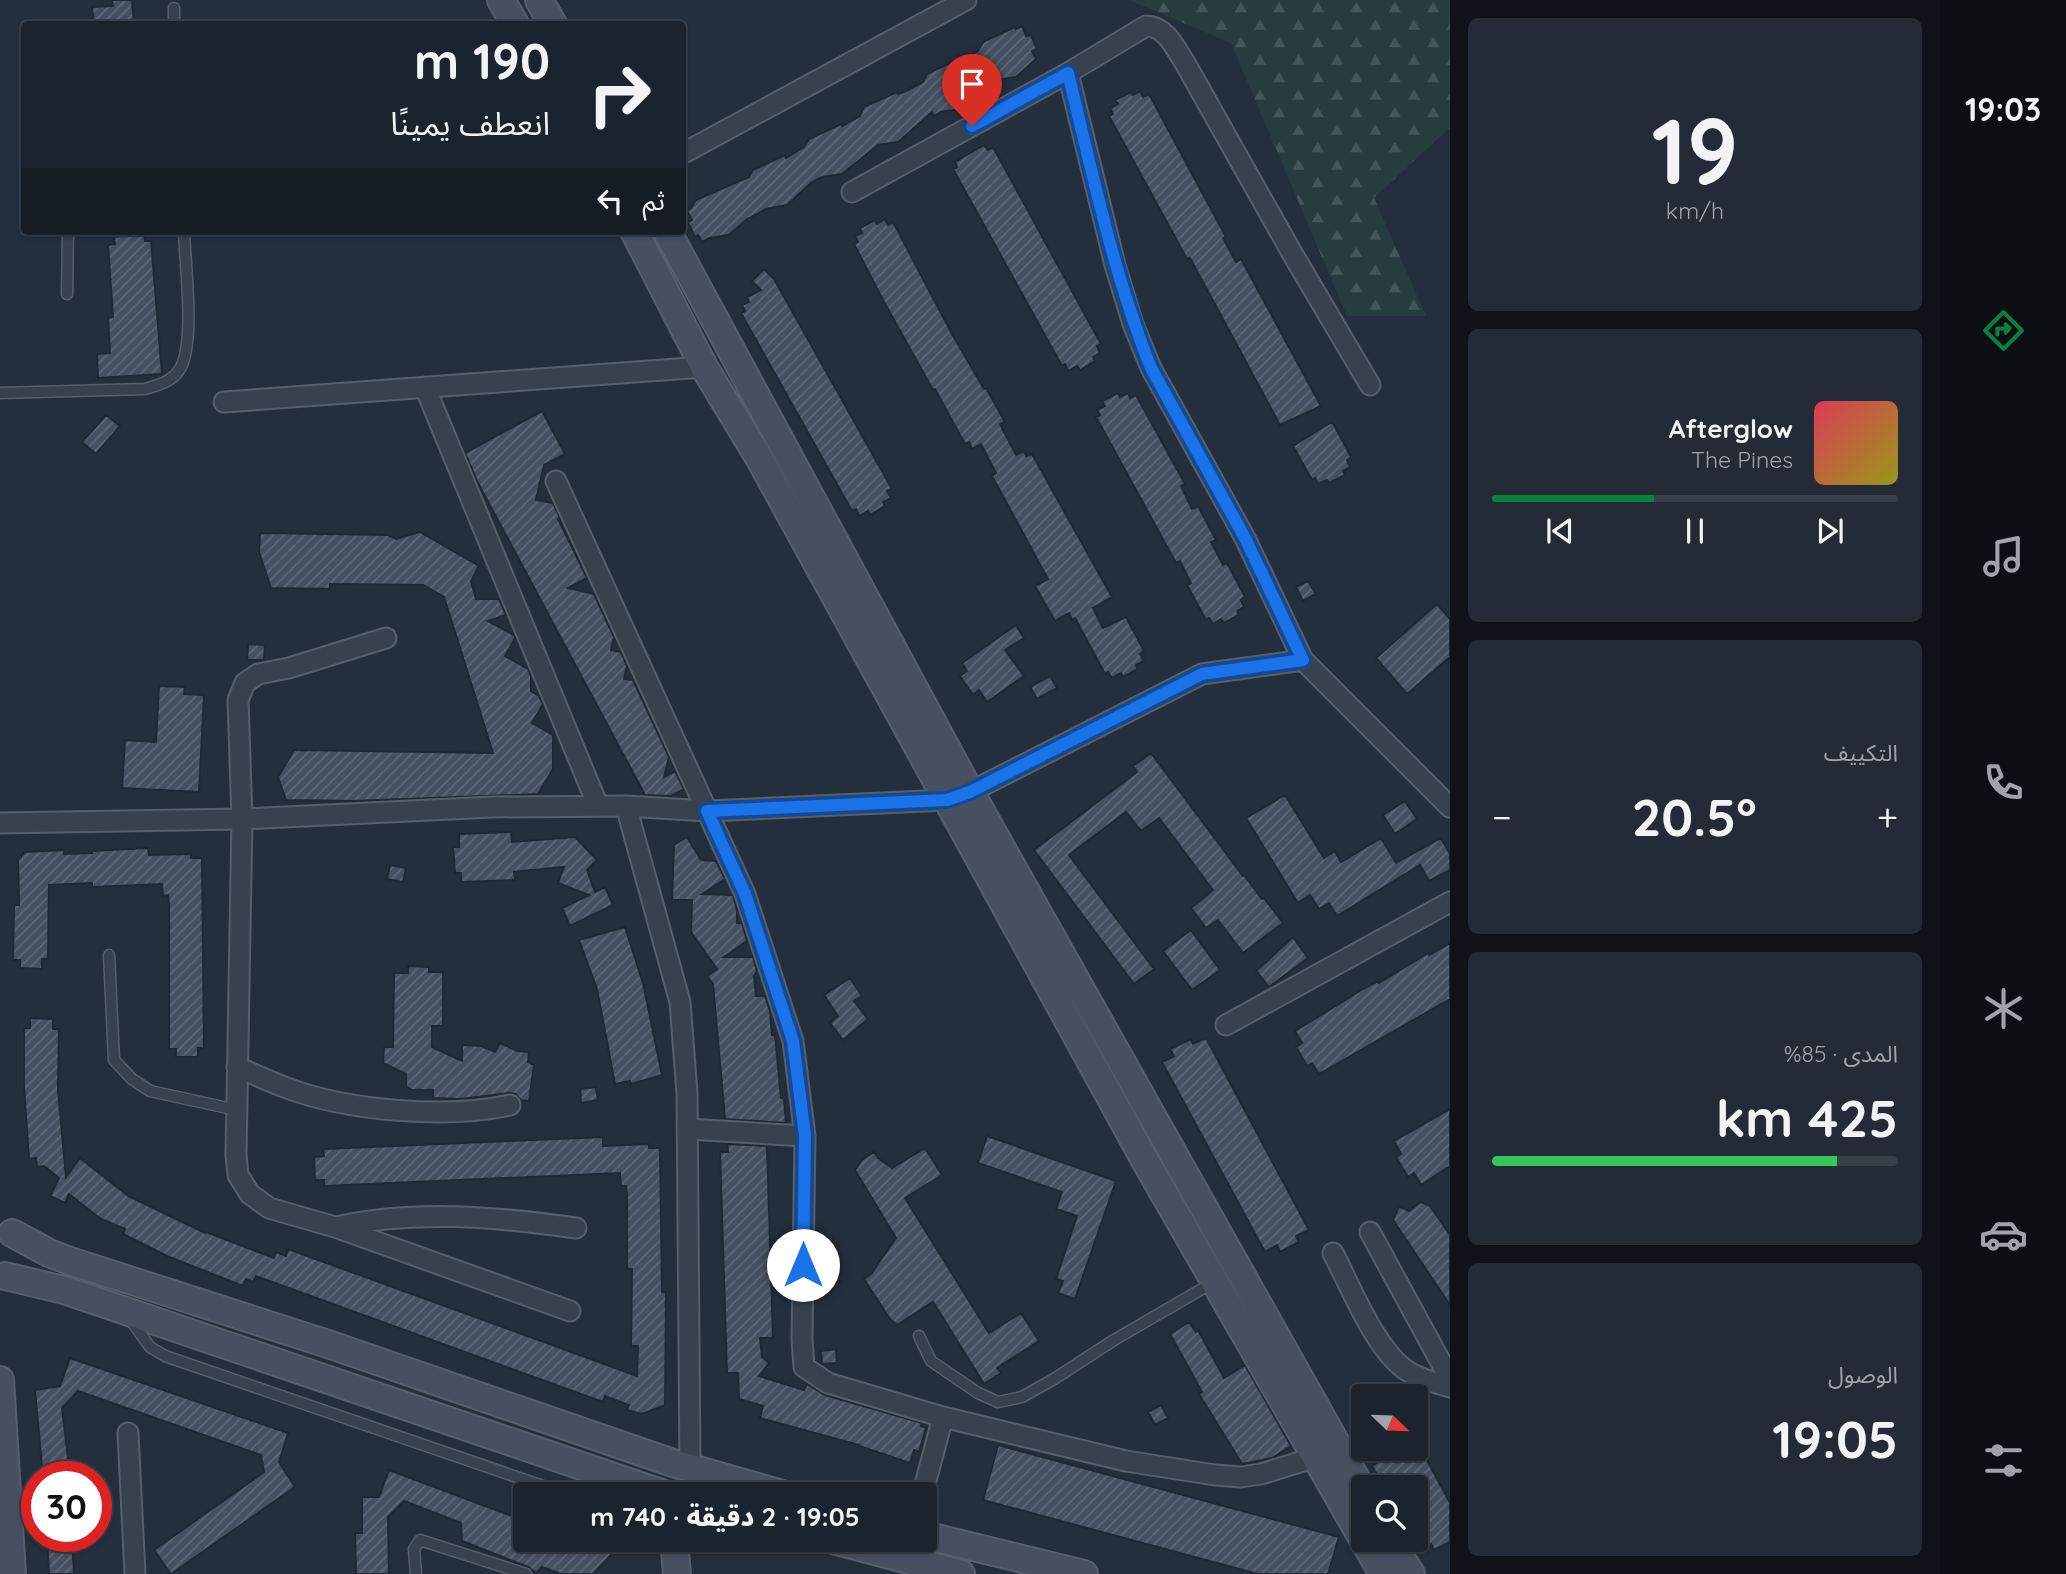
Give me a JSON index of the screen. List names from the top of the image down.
{
  "north": "bottom right",
  "page": {
    "tabs": "19:03",
    "tile": [
      ["19", "km/h"],
      "التكييف",
      ["المدى · 85%", "425 km"],
      ["الوصول", "19:05"]
    ],
    "turn": ["190 m", "انعطف يمينًا"],
    "then": "ثم",
    "song": ["Afterglow", "The Pines"],
    "heat": ["−", "20.5°", "+"],
    "limit": "30",
    "trip": "19:05 · 2 دقيقة · 740 m"
  }
}
